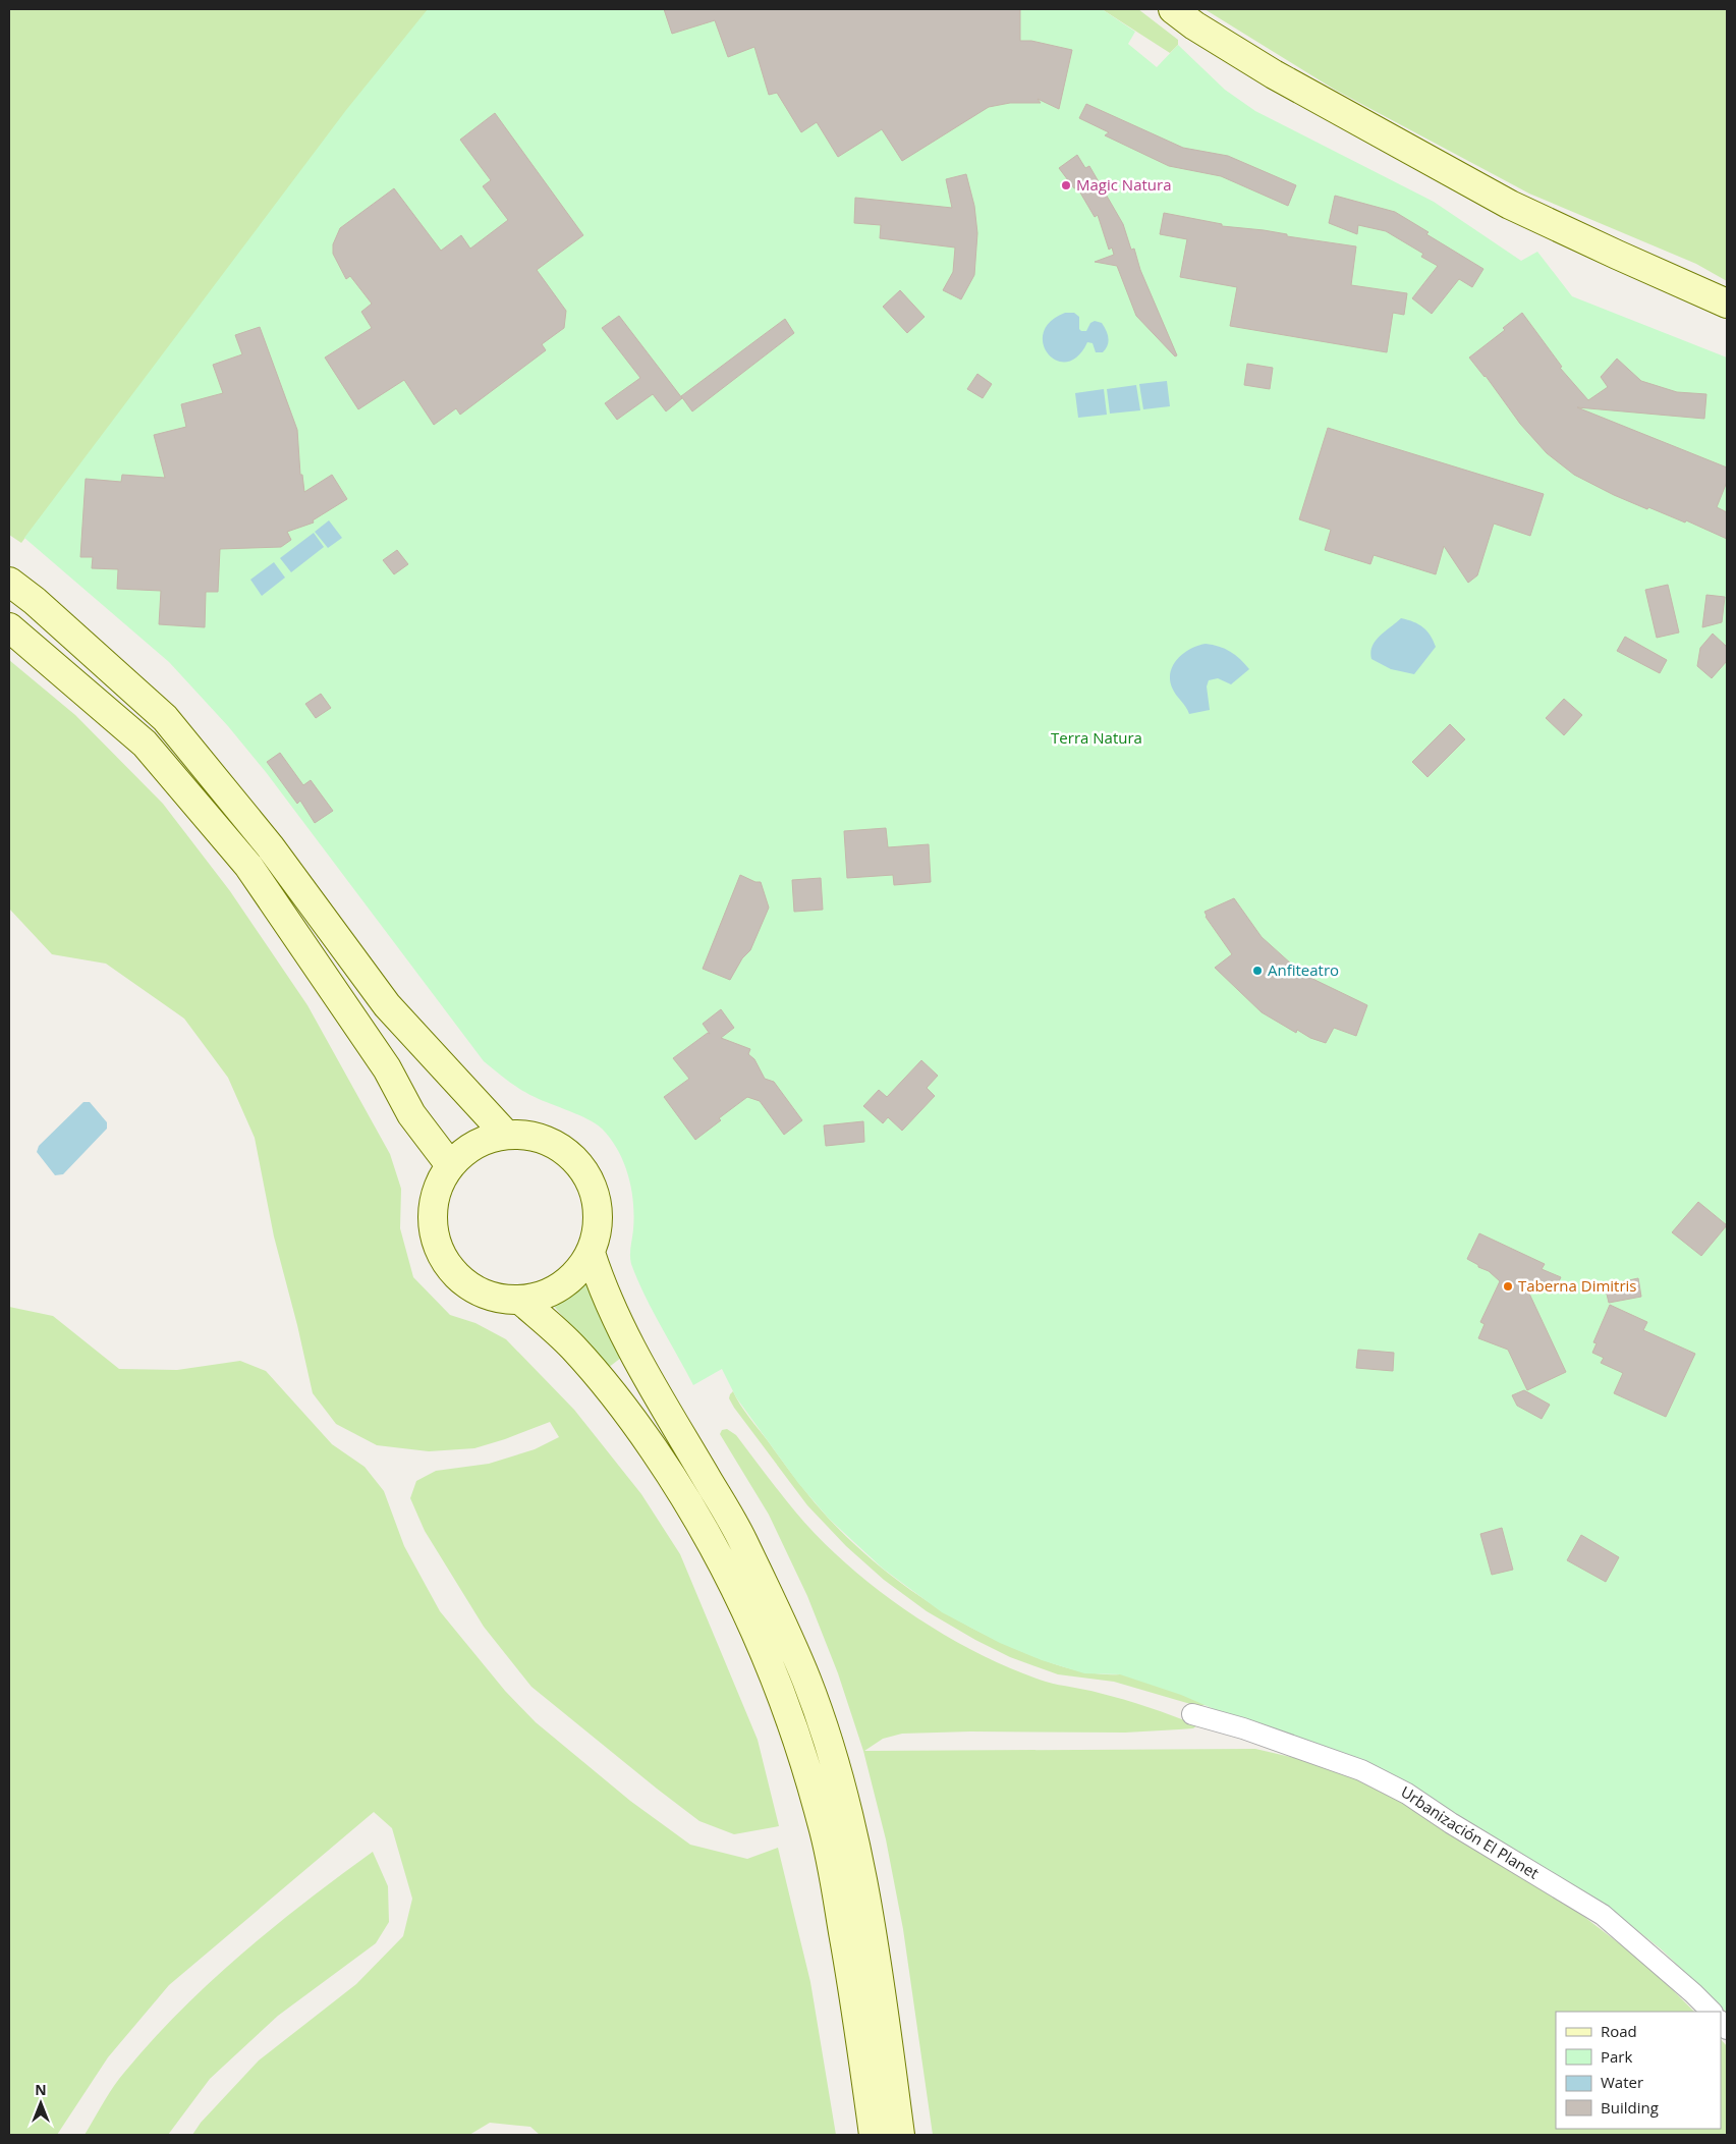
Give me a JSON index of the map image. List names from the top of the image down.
{
  "streets": {
    "street": ["Urbanización El Planet"]
  },
  "parks": ["Terra Natura"],
  "places": ["Magic Natura", "Anfiteatro", "Taberna Dimitris"],
  "legend": [
    "Road",
    "Park",
    "Water",
    "Building"
  ],
  "north": "top"
}
